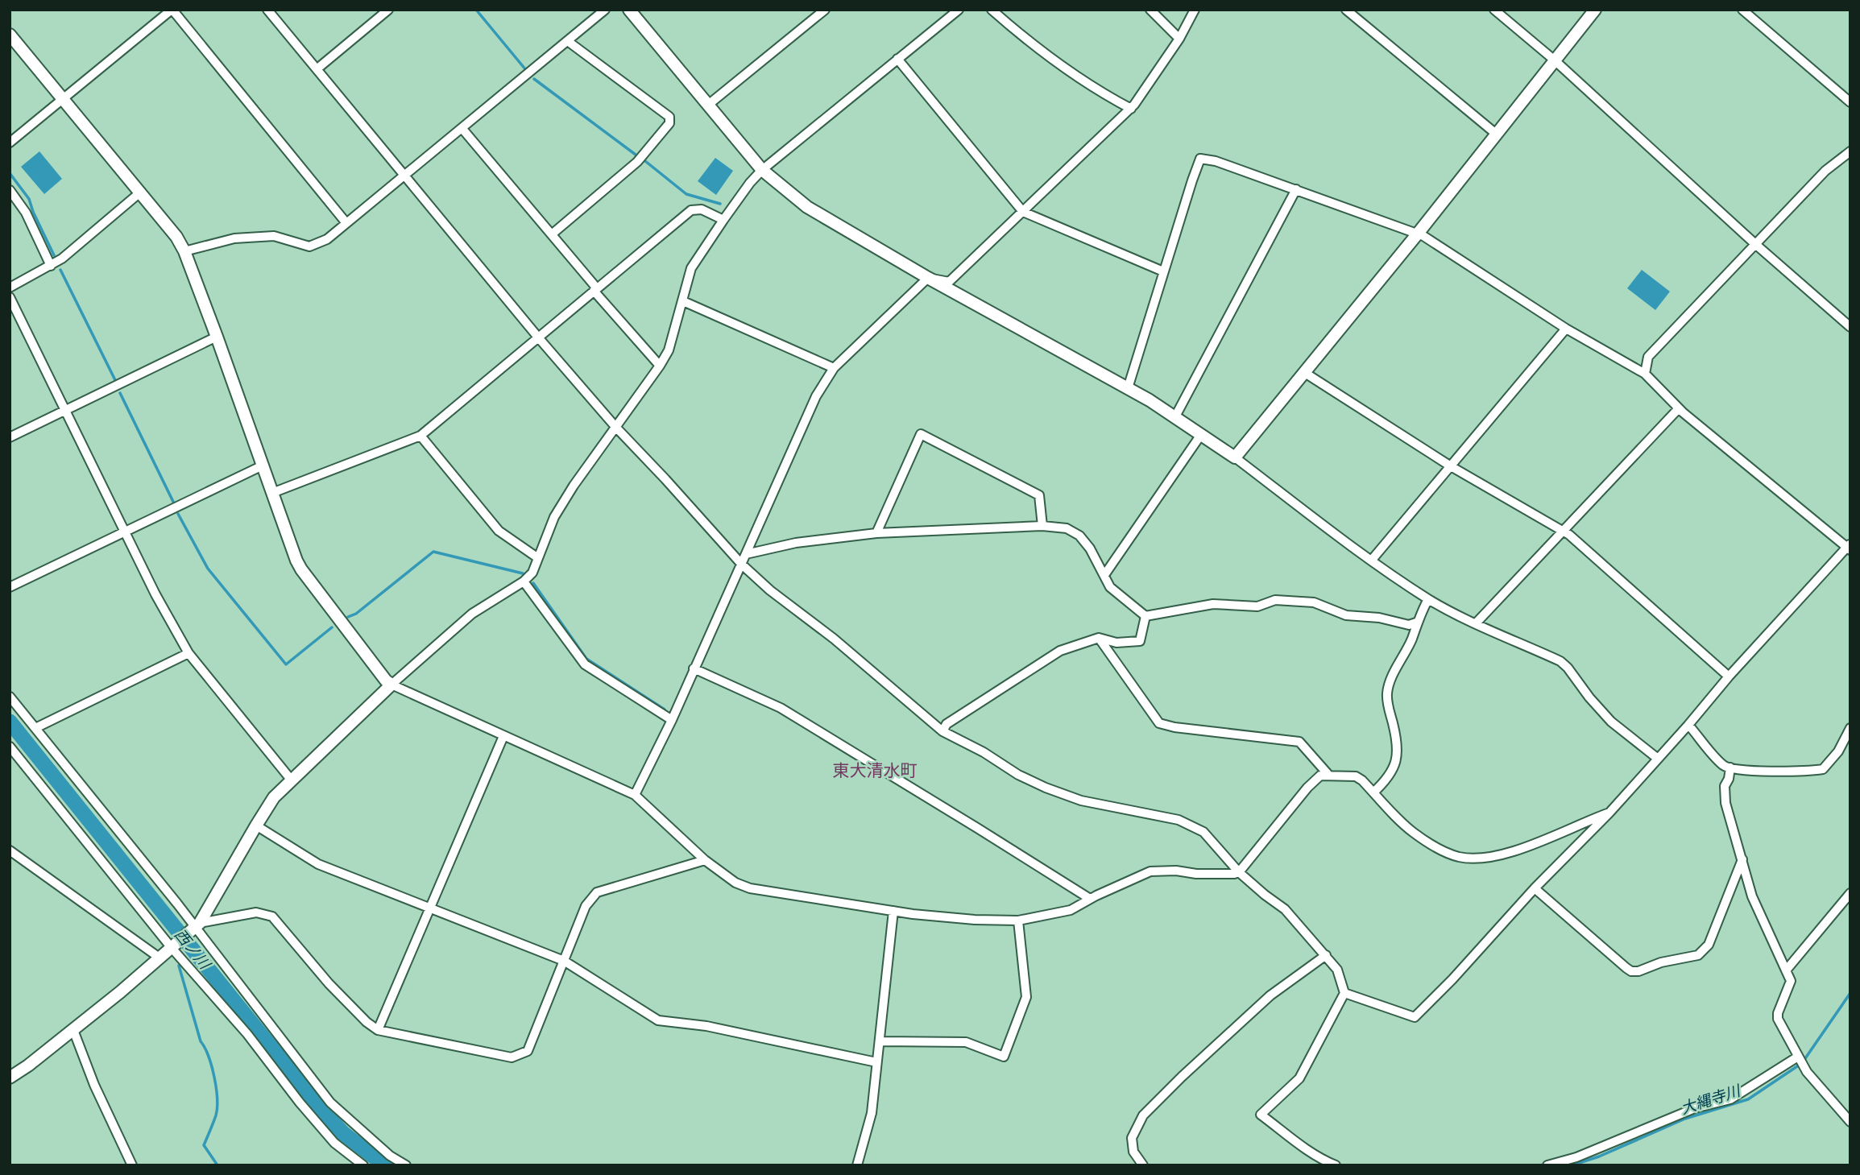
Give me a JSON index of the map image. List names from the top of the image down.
{
  "districts": ["東大清水町"],
  "water": ["西ノ川", "大縄寺川"]
}
